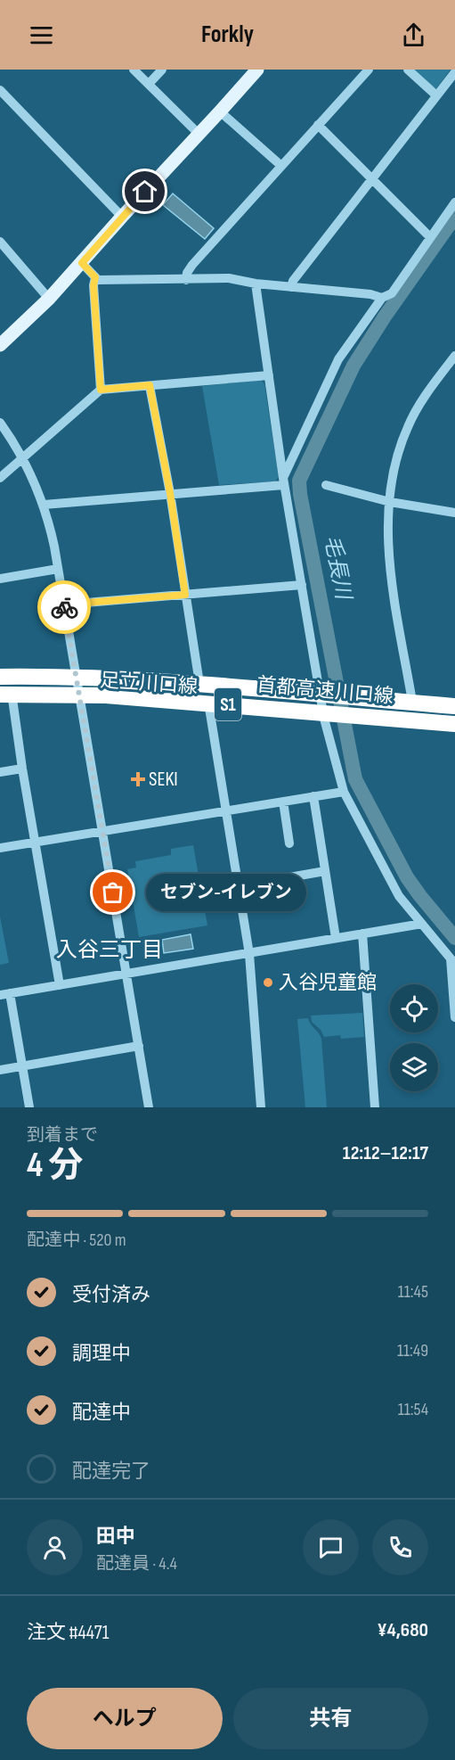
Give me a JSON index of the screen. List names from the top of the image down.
{
  "streets": {
    "highway": ["首都高速川口線", "S1"],
    "main road": ["足立川口線"]
  },
  "crossings": [
    ["足立川口線", "首都高速川口線"]
  ],
  "districts": ["入谷三丁目"],
  "water": ["毛長川"],
  "places": {
    "health": ["SEKI"],
    "other": ["セブン-イレブン", "入谷児童館"]
  },
  "page": {
    "header": "Forkly",
    "bubble": "セブン-イレブン",
    "heading": ["4 分", "到着まで", "12:12–12:17"],
    "panel": [
      "田中",
      "配達員 · 4.4",
      "注文 #4471",
      "¥4,680"
    ],
    "bar": "配達中 · 520 m",
    "list": [
      ["受付済み", "11:45"],
      ["調理中", "11:49"],
      ["配達中", "11:54"],
      "配達完了"
    ],
    "buttons": ["ヘルプ", "共有"]
  }
}
